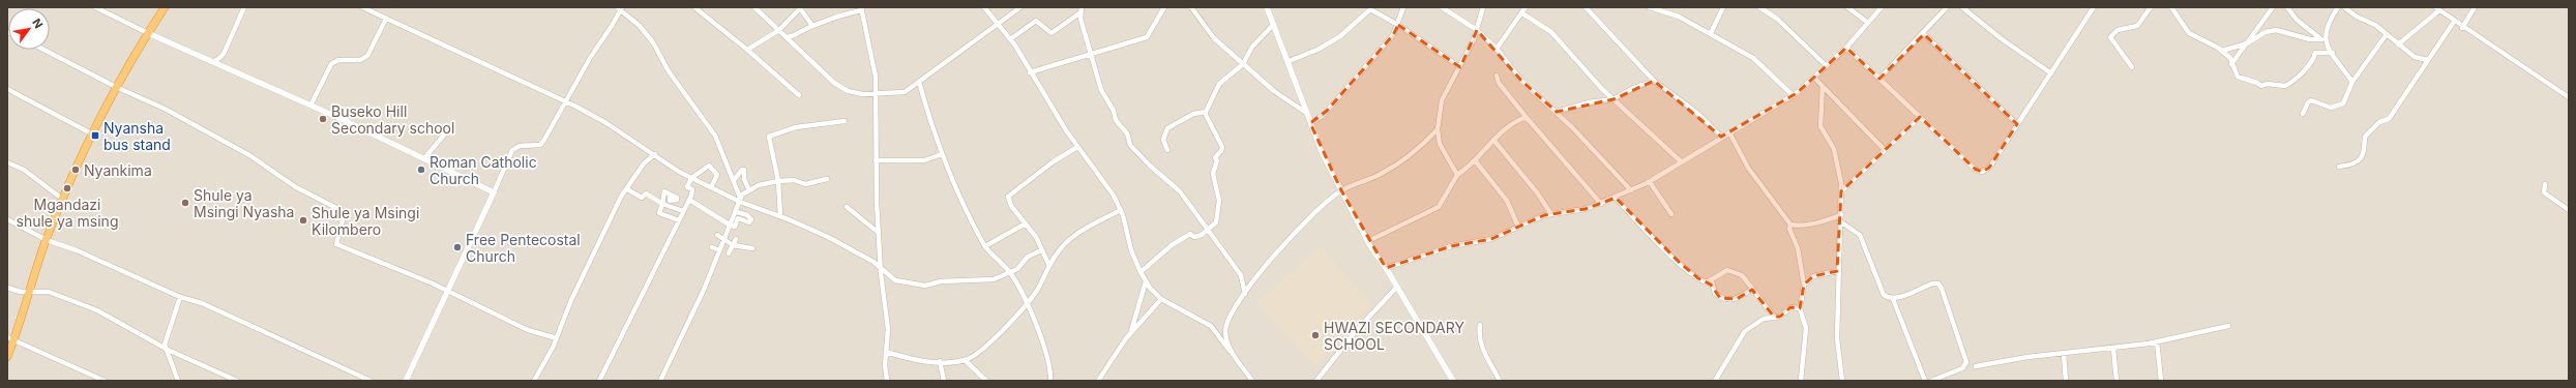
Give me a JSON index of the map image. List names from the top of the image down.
{
  "places": {
    "other": [
      "Buseko Hill Secondary school",
      "Nyankima",
      "Roman Catholic Church",
      "Mgandazi shule ya msing",
      "Shule ya Msingi Nyasha",
      "Shule ya Msingi Kilombero",
      "Free Pentecostal Church",
      "HWAZI SECONDARY SCHOOL"
    ],
    "transit": ["Nyansha bus stand"]
  },
  "north": "top right"
}
